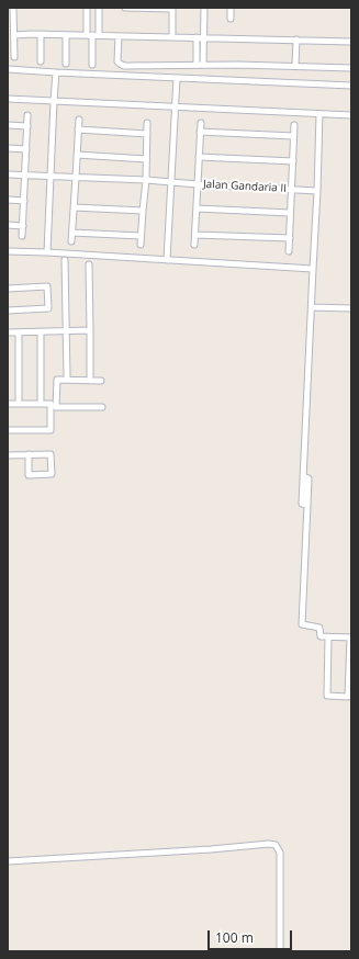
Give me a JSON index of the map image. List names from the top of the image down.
{
  "streets": {
    "street": ["Jalan Gandaria II"]
  },
  "scale_bar": "100 m"
}
